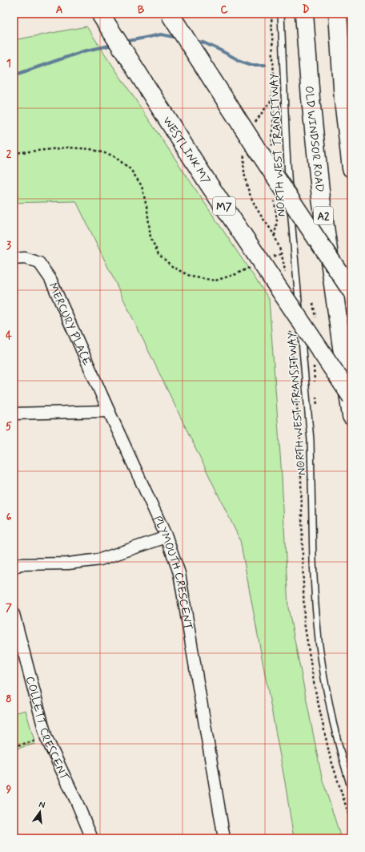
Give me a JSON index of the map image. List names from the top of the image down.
{
  "streets": {
    "highway": [
      "OLD WINDSOR ROAD",
      "WESTLINK M7",
      "M7",
      "A2"
    ],
    "street": ["MERCURY PLACE", "PLYMOUTH CRESCENT", "COLLETT CRESCENT"],
    "lane": ["NORTH WEST TRANSITWAY"]
  },
  "crossings": [
    ["OLD WINDSOR ROAD", "WESTLINK M7"],
    ["MERCURY PLACE", "PLYMOUTH CRESCENT"]
  ],
  "north": "top",
  "grid": {
    "columns": [
      "A",
      "B",
      "C",
      "D"
    ],
    "rows": [
      "1",
      "2",
      "3",
      "4",
      "5",
      "6",
      "7",
      "8",
      "9"
    ]
  }
}
